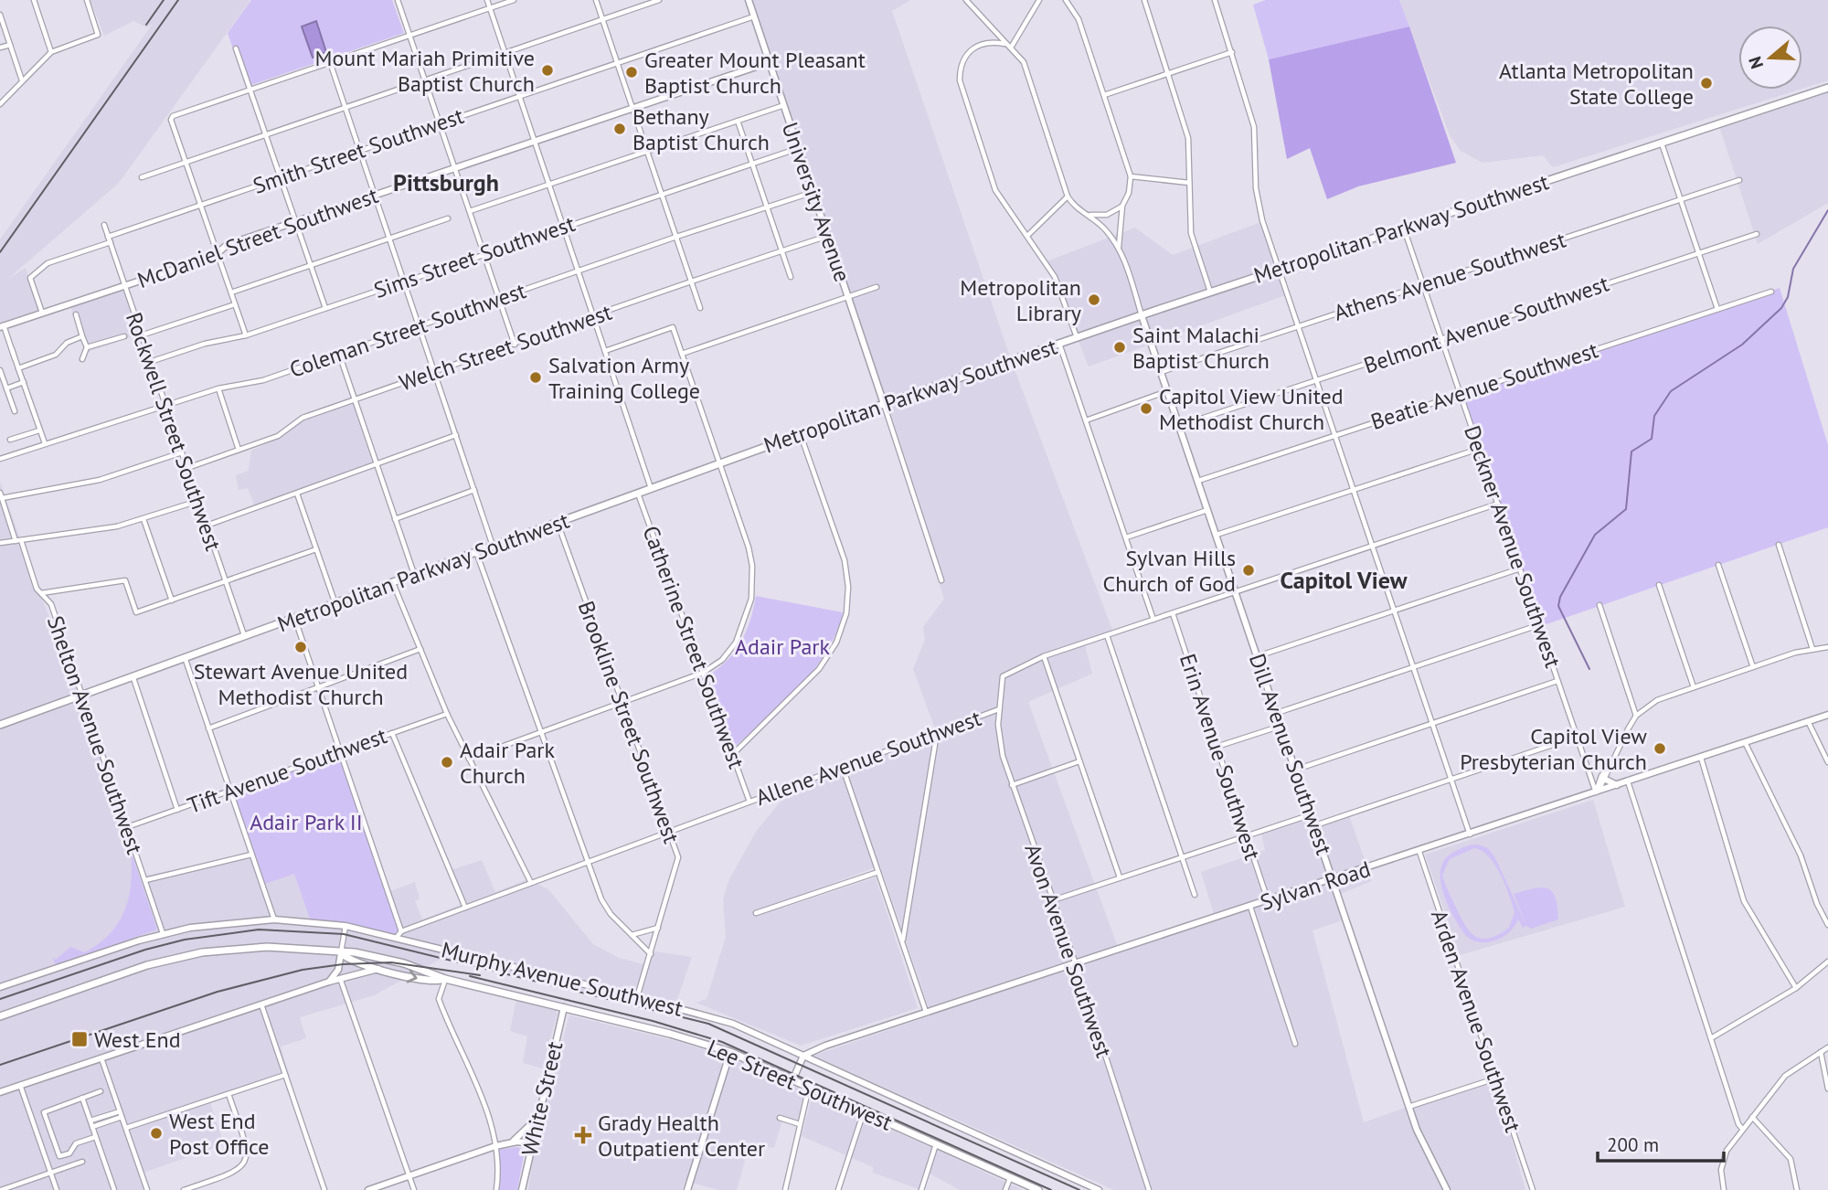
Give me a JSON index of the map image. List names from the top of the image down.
{
  "streets": {
    "main road": ["Metropolitan Parkway Southwest", "Lee Street Southwest"],
    "street": [
      "Smith Street Southwest",
      "University Avenue",
      "McDaniel Street Southwest",
      "Sims Street Southwest",
      "Athens Avenue Southwest",
      "Belmont Avenue Southwest",
      "Coleman Street Southwest",
      "Welch Street Southwest",
      "Beatie Avenue Southwest",
      "Rockwell Street Southwest",
      "Deckner Avenue Southwest",
      "Catherine Street Southwest",
      "Brookline Street Southwest",
      "Shelton Avenue Southwest",
      "Dill Avenue Southwest",
      "Erin Avenue Southwest",
      "Allene Avenue Southwest",
      "Tift Avenue Southwest",
      "Sylvan Road",
      "Avon Avenue Southwest",
      "Murphy Avenue Southwest",
      "Arden Avenue Southwest",
      "White Street"
    ]
  },
  "crossings": [
    ["Smith Street Southwest", "University Avenue"],
    ["Smith Street Southwest", "Rockwell Street Southwest"],
    ["University Avenue", "Metropolitan Parkway Southwest"],
    ["University Avenue", "McDaniel Street Southwest"],
    ["University Avenue", "Sims Street Southwest"],
    ["University Avenue", "Coleman Street Southwest"],
    ["University Avenue", "Welch Street Southwest"],
    ["Metropolitan Parkway Southwest", "Rockwell Street Southwest"],
    ["Metropolitan Parkway Southwest", "Deckner Avenue Southwest"],
    ["Metropolitan Parkway Southwest", "Catherine Street Southwest"],
    ["Metropolitan Parkway Southwest", "Brookline Street Southwest"],
    ["Metropolitan Parkway Southwest", "Shelton Avenue Southwest"],
    ["Metropolitan Parkway Southwest", "Dill Avenue Southwest"],
    ["McDaniel Street Southwest", "Rockwell Street Southwest"],
    ["Sims Street Southwest", "Rockwell Street Southwest"],
    ["Athens Avenue Southwest", "Deckner Avenue Southwest"],
    ["Athens Avenue Southwest", "Dill Avenue Southwest"],
    ["Belmont Avenue Southwest", "Deckner Avenue Southwest"],
    ["Belmont Avenue Southwest", "Dill Avenue Southwest"],
    ["Coleman Street Southwest", "Rockwell Street Southwest"],
    ["Welch Street Southwest", "Rockwell Street Southwest"],
    ["Beatie Avenue Southwest", "Deckner Avenue Southwest"],
    ["Beatie Avenue Southwest", "Dill Avenue Southwest"],
    ["Deckner Avenue Southwest", "Allene Avenue Southwest"],
    ["Deckner Avenue Southwest", "Sylvan Road"],
    ["Catherine Street Southwest", "Allene Avenue Southwest"],
    ["Brookline Street Southwest", "Allene Avenue Southwest"],
    ["Brookline Street Southwest", "Murphy Avenue Southwest"],
    ["Shelton Avenue Southwest", "Tift Avenue Southwest"],
    ["Shelton Avenue Southwest", "Murphy Avenue Southwest"],
    ["Dill Avenue Southwest", "Allene Avenue Southwest"],
    ["Dill Avenue Southwest", "Sylvan Road"],
    ["Erin Avenue Southwest", "Allene Avenue Southwest"],
    ["Erin Avenue Southwest", "Sylvan Road"],
    ["Allene Avenue Southwest", "Avon Avenue Southwest"],
    ["Allene Avenue Southwest", "Murphy Avenue Southwest"],
    ["Sylvan Road", "Avon Avenue Southwest"],
    ["Sylvan Road", "Murphy Avenue Southwest"],
    ["Sylvan Road", "Arden Avenue Southwest"],
    ["Lee Street Southwest", "White Street"]
  ],
  "districts": ["Pittsburgh", "Capitol View"],
  "parks": ["Adair Park", "Adair Park II"],
  "places": {
    "other": [
      "Mount Mariah Primitive Baptist Church",
      "Greater Mount Pleasant Baptist Church",
      "Atlanta Metropolitan State College",
      "Bethany Baptist Church",
      "Metropolitan Library",
      "Saint Malachi Baptist Church",
      "Salvation Army Training College",
      "Capitol View United Methodist Church",
      "Sylvan Hills Church of God",
      "Stewart Avenue United Methodist Church",
      "Capitol View Presbyterian Church",
      "Adair Park Church",
      "West End Post Office"
    ],
    "transit": ["West End"],
    "health": ["Grady Health Outpatient Center"]
  },
  "scale_bar": "200 m",
  "north": "left"
}
